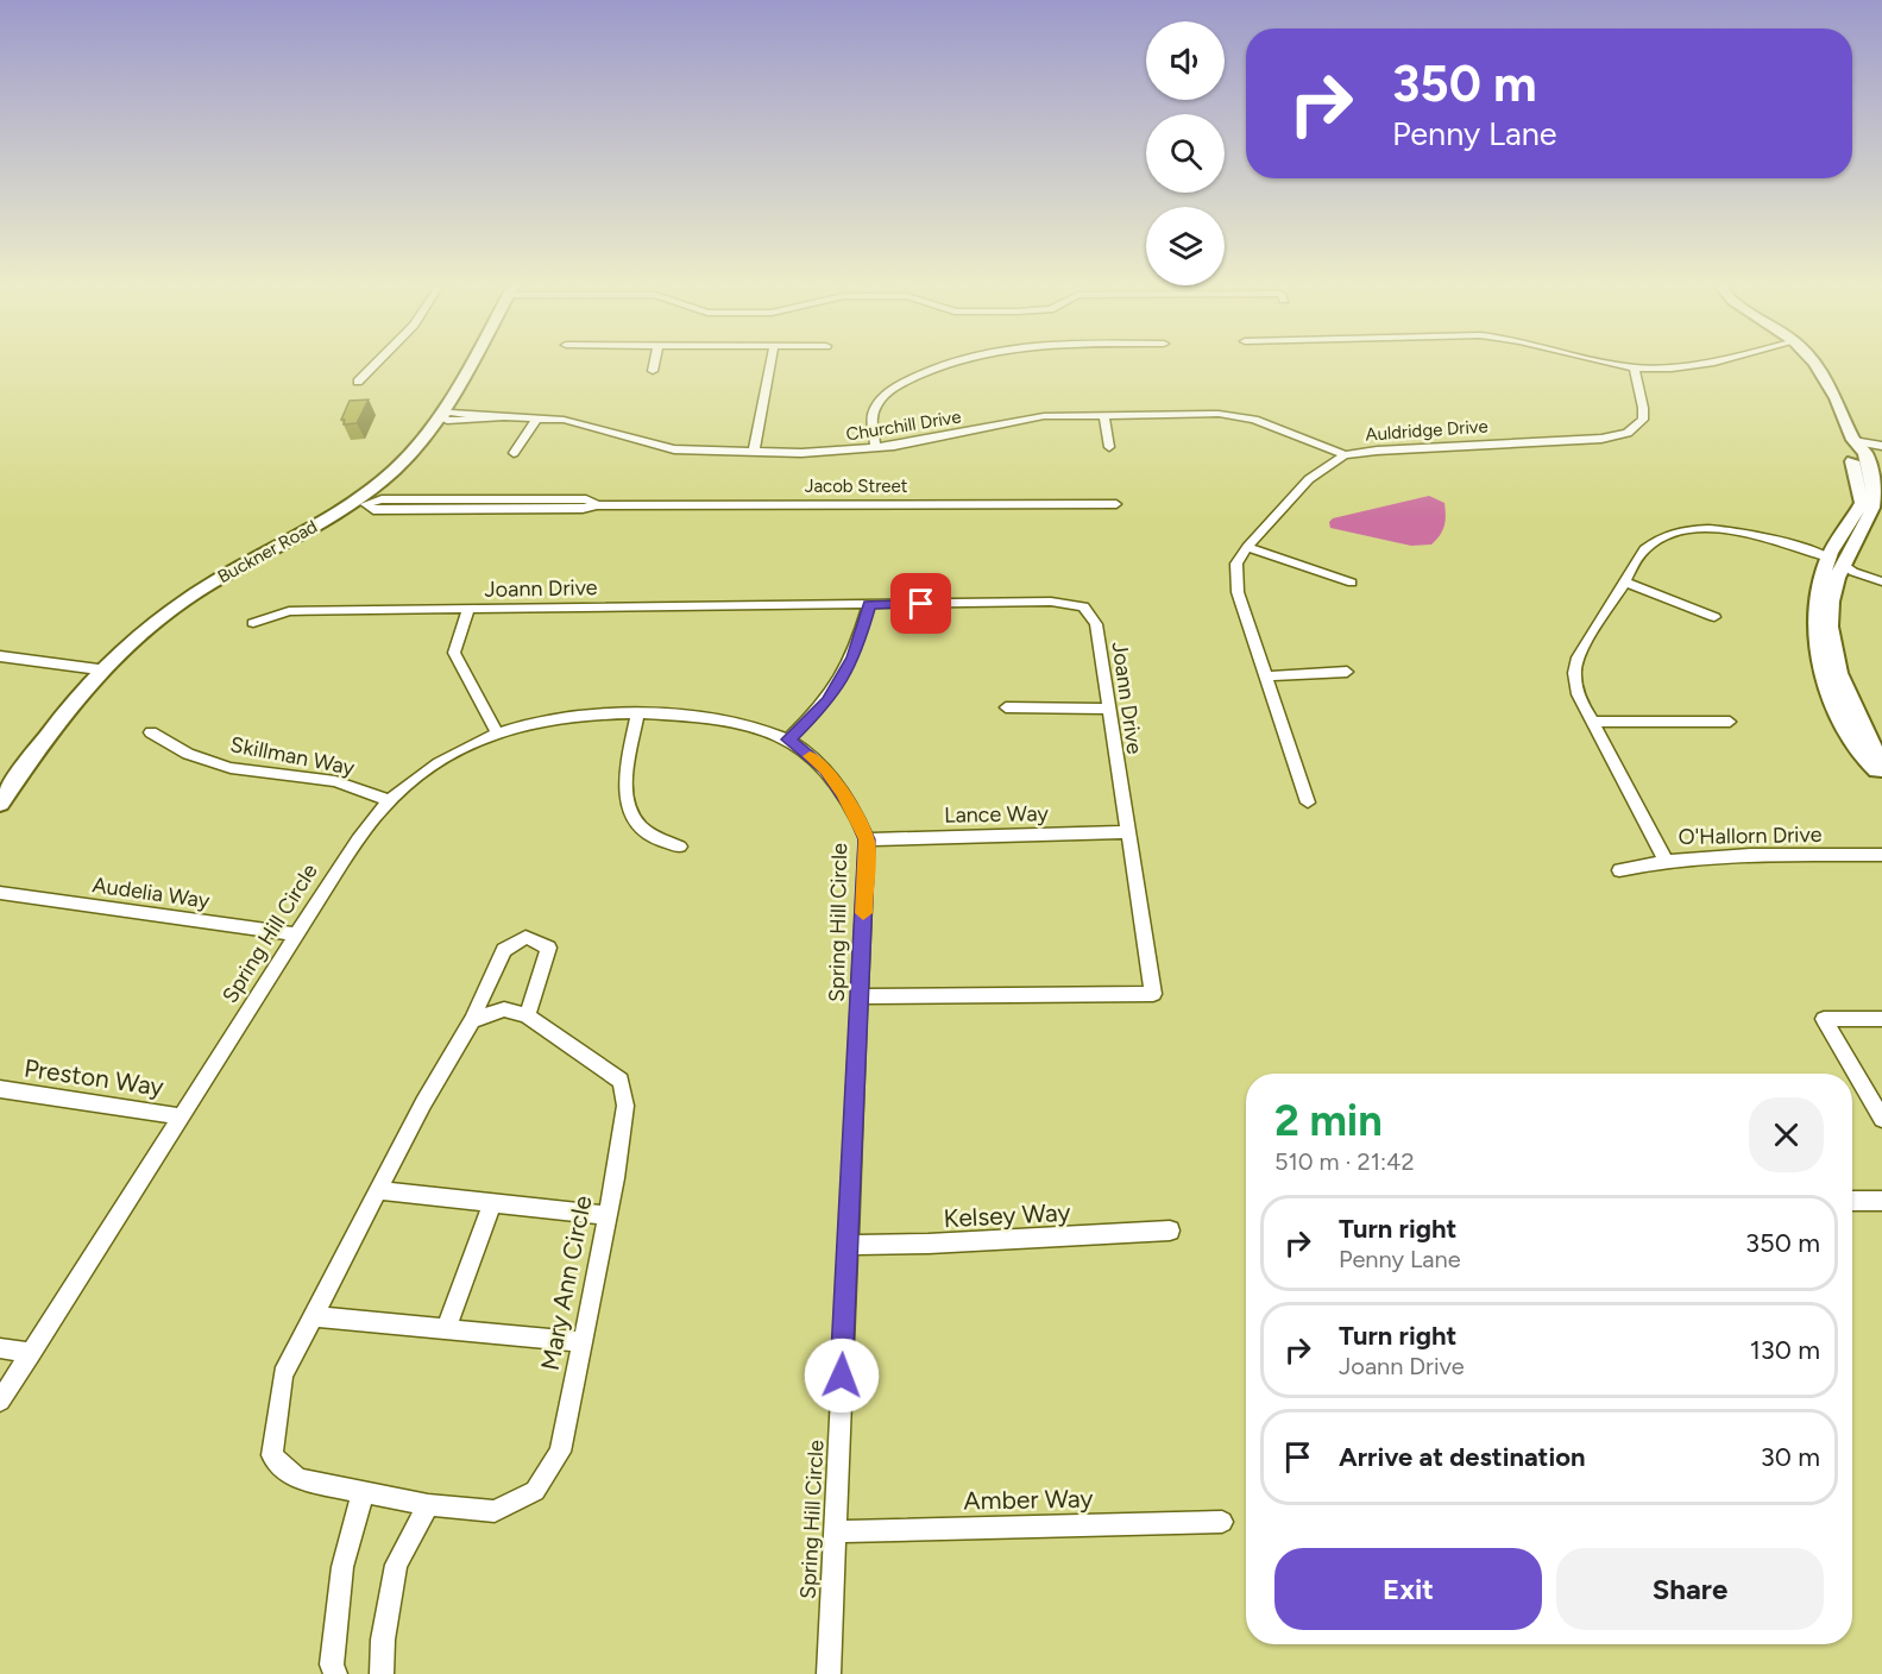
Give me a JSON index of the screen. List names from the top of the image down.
{
  "streets": {
    "street": [
      "Churchill Drive",
      "Auldridge Drive",
      "Jacob Street",
      "Buckner Road",
      "Joann Drive",
      "Skillman Way",
      "Lance Way",
      "O'Hallorn Drive",
      "Audelia Way",
      "Spring Hill Circle",
      "Preston Way",
      "Kelsey Way",
      "Mary Ann Circle",
      "Amber Way"
    ]
  },
  "crossings": [
    ["Churchill Drive", "Auldridge Drive"],
    ["Churchill Drive", "Buckner Road"],
    ["Jacob Street", "Buckner Road"],
    ["Joann Drive", "Lance Way"],
    ["Joann Drive", "Spring Hill Circle"],
    ["Skillman Way", "Spring Hill Circle"],
    ["Lance Way", "Spring Hill Circle"],
    ["Audelia Way", "Spring Hill Circle"],
    ["Spring Hill Circle", "Preston Way"],
    ["Spring Hill Circle", "Kelsey Way"],
    ["Spring Hill Circle", "Amber Way"]
  ],
  "page": {
    "turn": ["350 m", "Penny Lane"],
    "heading": ["2 min", "510 m · 21:42"],
    "list": [
      {
        "name": "Turn right",
        "note": "Penny Lane",
        "value": "350 m"
      },
      {
        "name": "Turn right",
        "note": "Joann Drive",
        "value": "130 m"
      },
      {
        "name": "Arrive at destination",
        "value": "30 m"
      }
    ],
    "buttons": ["Exit", "Share"]
  }
}
